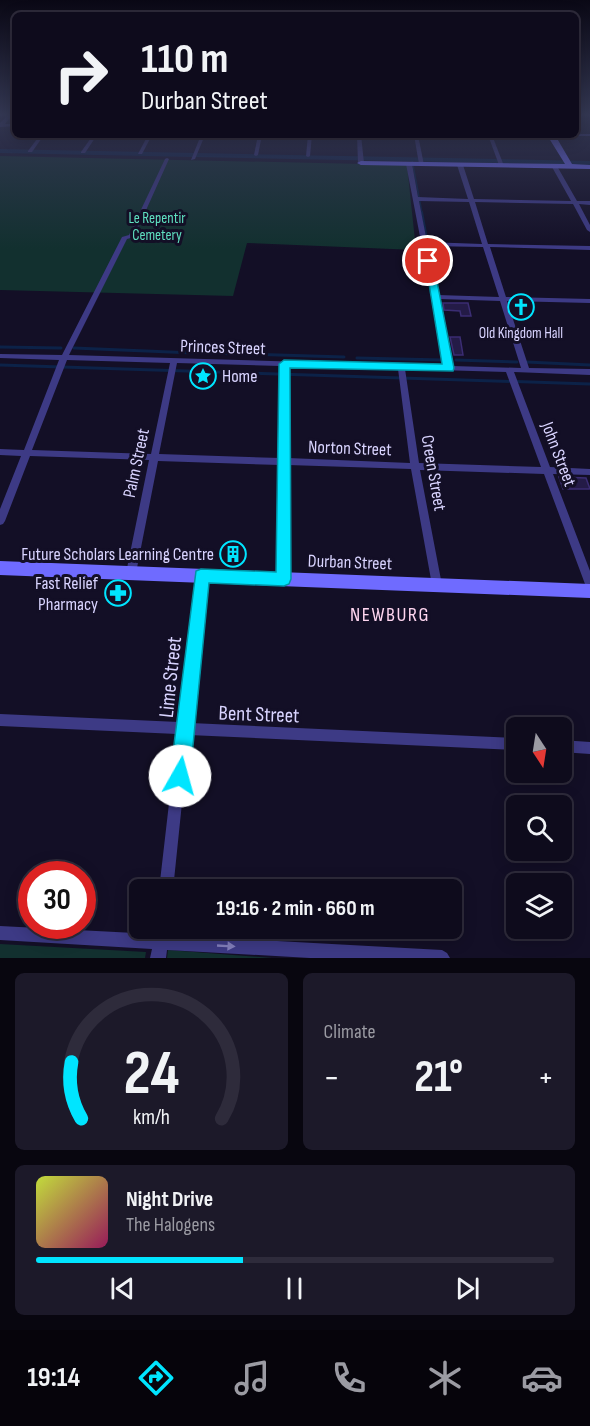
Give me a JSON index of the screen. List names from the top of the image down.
{
  "streets": {
    "street": [
      "Princes Street",
      "Norton Street",
      "John Street",
      "Palm Street",
      "Creen Street",
      "Durban Street",
      "Lime Street",
      "Bent Street"
    ]
  },
  "crossings": [
    ["Princes Street", "John Street"],
    ["Princes Street", "Palm Street"],
    ["Princes Street", "Creen Street"],
    ["Norton Street", "John Street"],
    ["Norton Street", "Palm Street"],
    ["Norton Street", "Creen Street"],
    ["Palm Street", "Durban Street"],
    ["Creen Street", "Durban Street"],
    ["Durban Street", "Lime Street"],
    ["Lime Street", "Bent Street"]
  ],
  "districts": ["NEWBURG"],
  "parks": ["Le Repentir Cemetery"],
  "places": {
    "church": ["Old Kingdom Hall"],
    "place": ["Home"],
    "building": ["Future Scholars Learning Centre"],
    "pharmacy": ["Fast Relief Pharmacy"]
  },
  "north": "bottom",
  "page": {
    "turn": ["110 m", "Durban Street"],
    "limit": "30",
    "trip": "19:16 · 2 min · 660 m",
    "tile": "Climate",
    "heat": ["−", "21°", "+"],
    "song": ["Night Drive", "The Halogens"],
    "tabs": "19:14",
    "gauge": ["24", "km/h"]
  }
}
